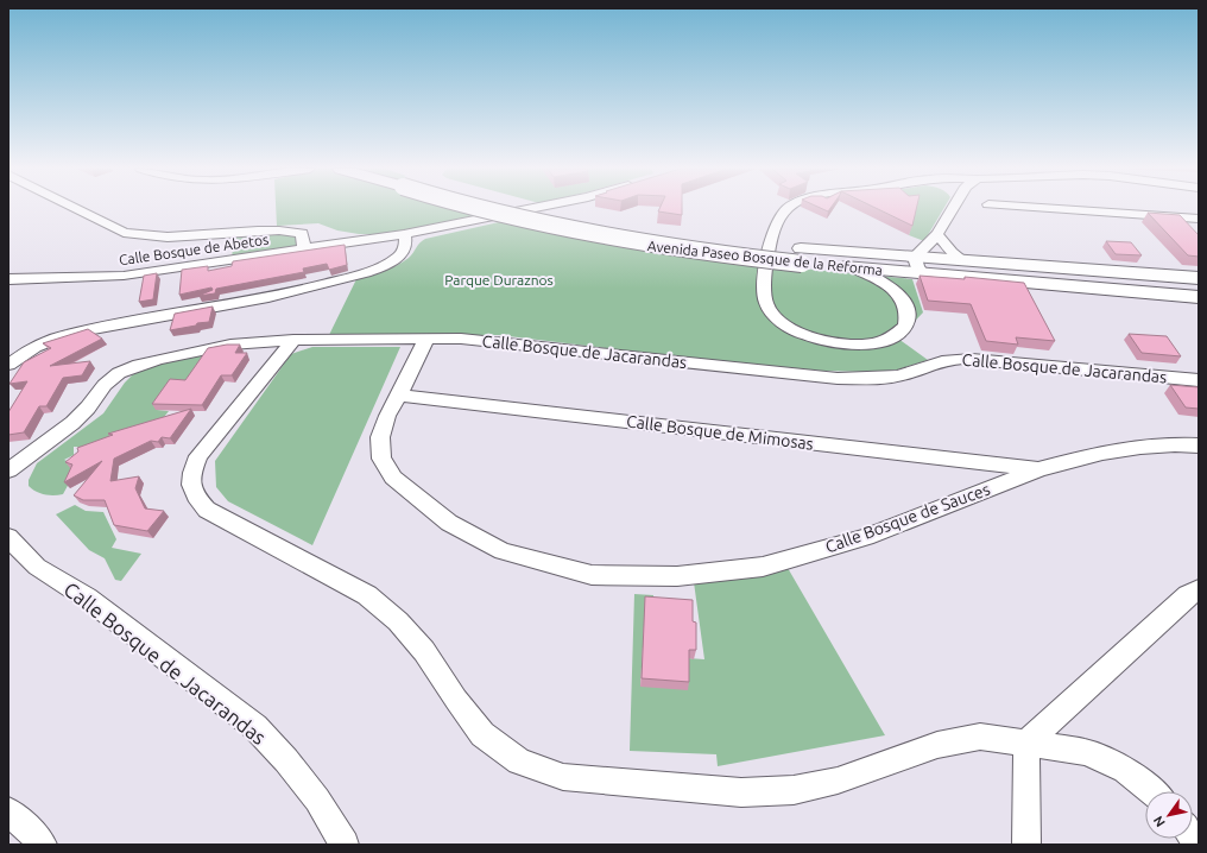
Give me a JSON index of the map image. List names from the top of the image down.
{
  "streets": {
    "main road": ["Avenida Paseo Bosque de la Reforma"],
    "street": [
      "Calle Bosque de Abetos",
      "Calle Bosque de Jacarandas",
      "Calle Bosque de Mimosas",
      "Calle Bosque de Sauces"
    ]
  },
  "crossings": [
    ["Calle Bosque de Jacarandas", "Calle Bosque de Sauces"],
    ["Calle Bosque de Mimosas", "Calle Bosque de Sauces"]
  ],
  "parks": ["Parque Duraznos"],
  "north": "bottom left"
}
